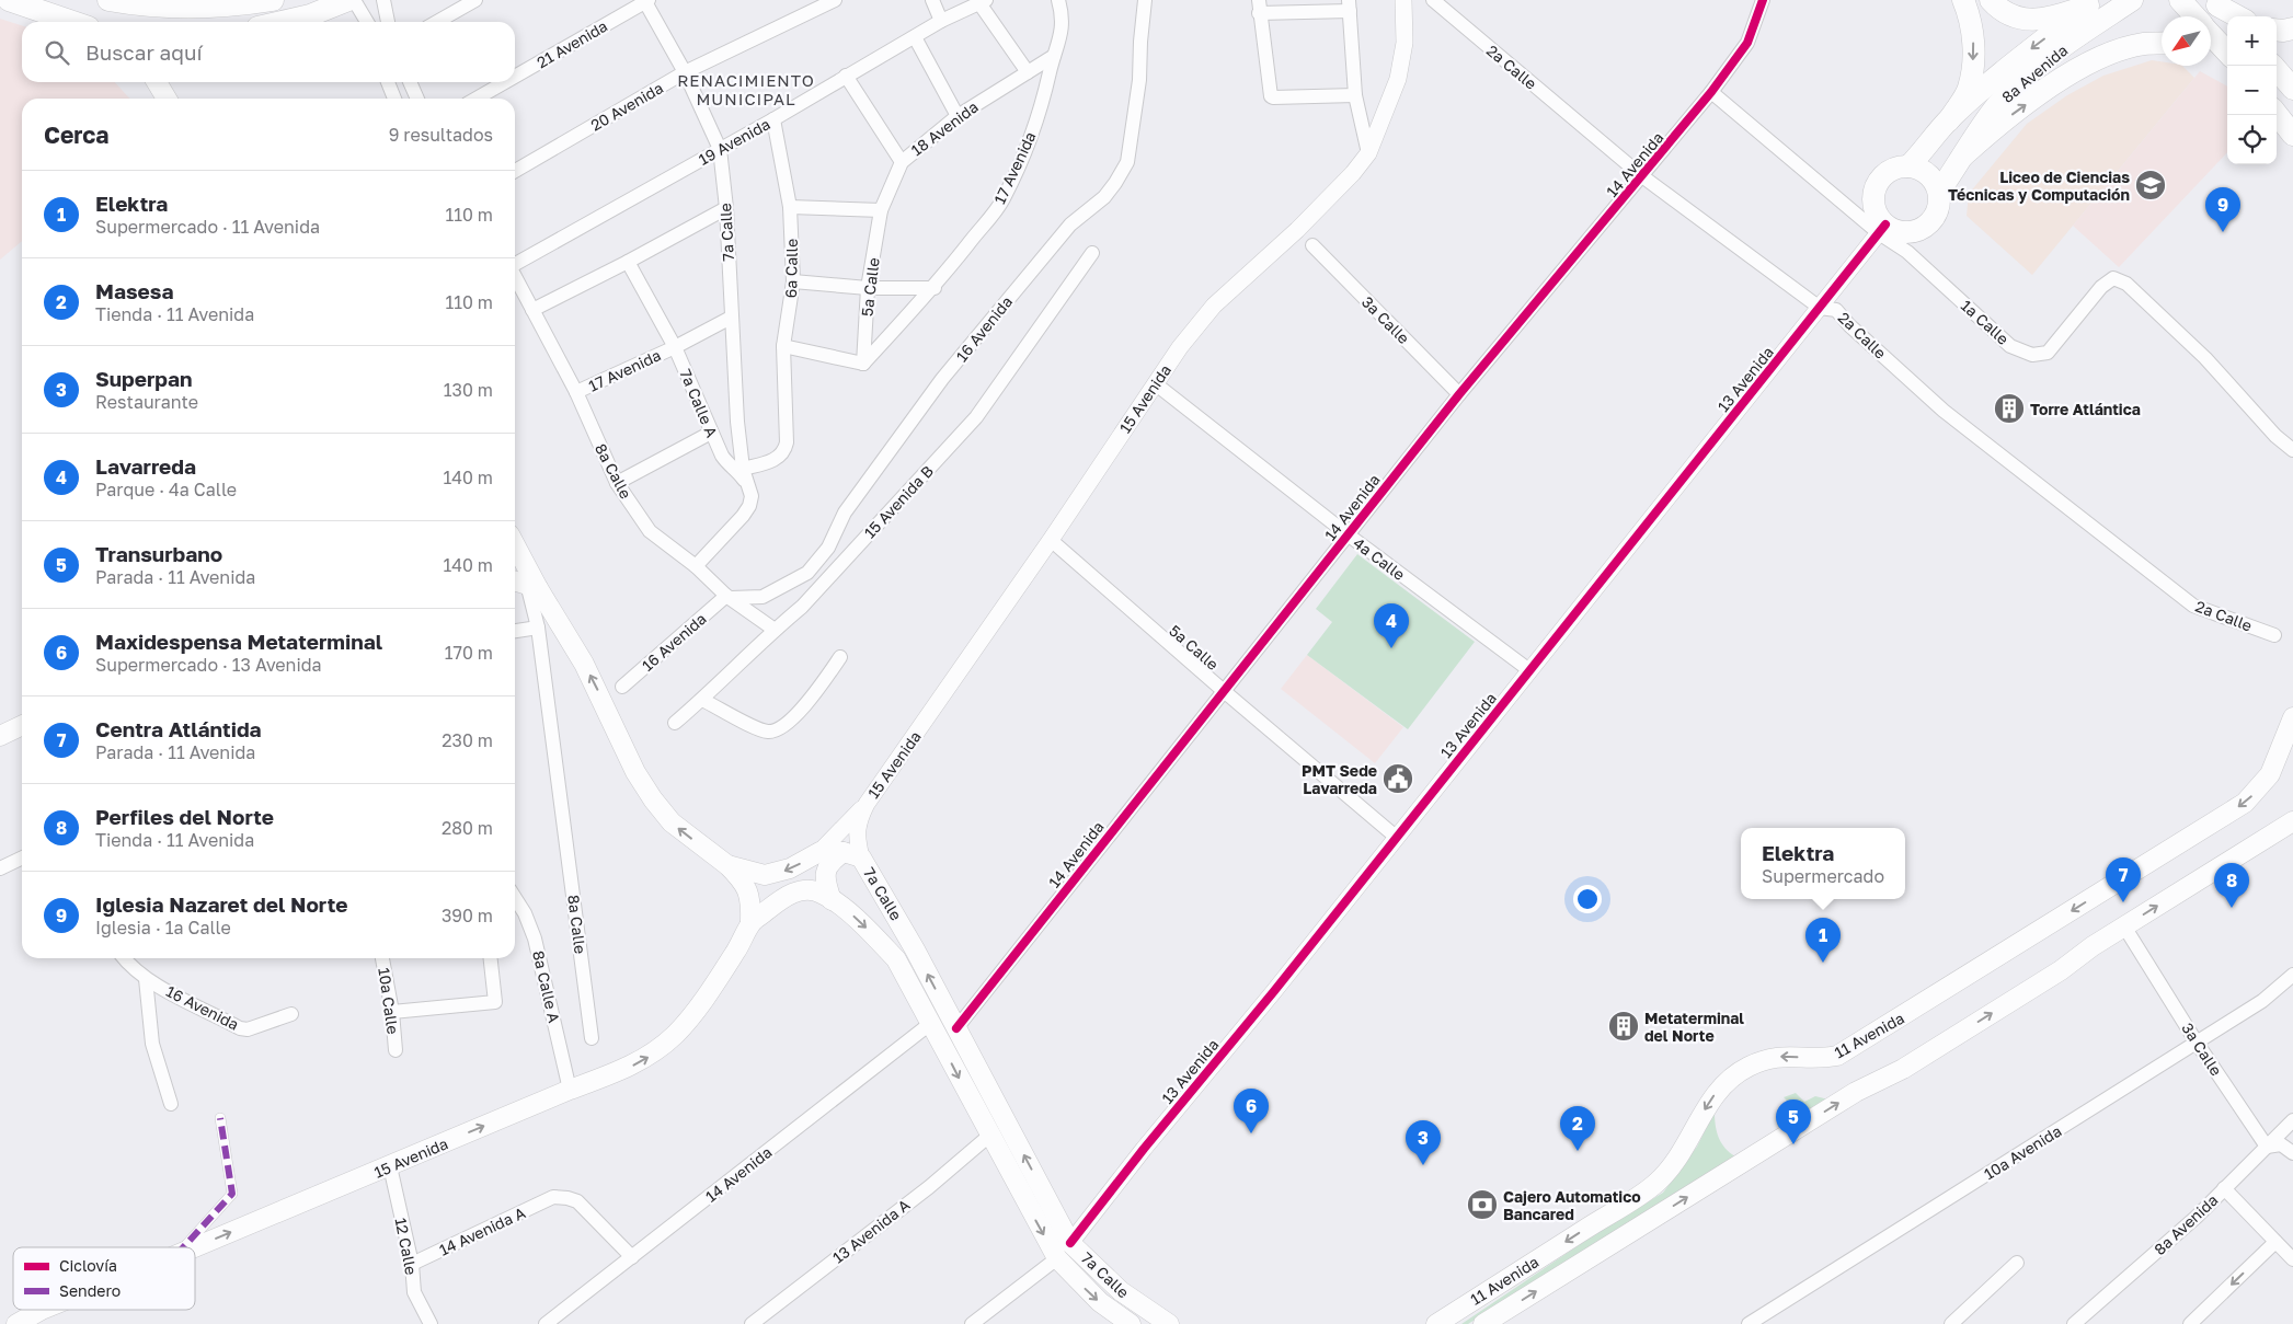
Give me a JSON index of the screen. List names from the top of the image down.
{
  "streets": {
    "main road": [
      "8a Avenida",
      "7a Calle",
      "15 Avenida",
      "11 Avenida"
    ],
    "street": [
      "21 Avenida",
      "2a Calle",
      "20 Avenida",
      "18 Avenida",
      "19 Avenida",
      "14 Avenida",
      "17 Avenida",
      "6a Calle",
      "5a Calle",
      "3a Calle",
      "1a Calle",
      "16 Avenida",
      "13 Avenida",
      "7a Calle A",
      "8a Calle",
      "15 Avenida B",
      "4a Calle",
      "8a Calle A",
      "10a Calle",
      "10a Avenida",
      "14 Avenida A",
      "13 Avenida A",
      "12 Calle"
    ]
  },
  "crossings": [
    ["21 Avenida", "7a Calle"],
    ["2a Calle", "14 Avenida"],
    ["2a Calle", "13 Avenida"],
    ["8a Avenida", "3a Calle"],
    ["8a Avenida", "1a Calle"],
    ["8a Avenida", "13 Avenida"],
    ["20 Avenida", "7a Calle"],
    ["18 Avenida", "17 Avenida"],
    ["18 Avenida", "5a Calle"],
    ["19 Avenida", "7a Calle"],
    ["19 Avenida", "6a Calle"],
    ["14 Avenida", "7a Calle"],
    ["14 Avenida", "5a Calle"],
    ["14 Avenida", "3a Calle"],
    ["14 Avenida", "1a Calle"],
    ["14 Avenida", "4a Calle"],
    ["14 Avenida", "14 Avenida A"],
    ["17 Avenida", "7a Calle"],
    ["17 Avenida", "5a Calle"],
    ["17 Avenida", "7a Calle A"],
    ["17 Avenida", "8a Calle"],
    ["7a Calle", "6a Calle"],
    ["7a Calle", "13 Avenida"],
    ["7a Calle", "15 Avenida"],
    ["7a Calle", "7a Calle A"],
    ["7a Calle", "13 Avenida A"],
    ["6a Calle", "7a Calle A"],
    ["5a Calle", "13 Avenida"],
    ["5a Calle", "15 Avenida"],
    ["3a Calle", "11 Avenida"],
    ["3a Calle", "10a Avenida"],
    ["1a Calle", "13 Avenida"],
    ["16 Avenida", "8a Calle"],
    ["13 Avenida", "4a Calle"],
    ["15 Avenida", "4a Calle"],
    ["15 Avenida", "8a Calle A"],
    ["15 Avenida", "12 Calle"],
    ["8a Calle", "15 Avenida B"],
    ["14 Avenida A", "12 Calle"]
  ],
  "one_way": ["15 Avenida"],
  "districts": ["RENACIMIENTO MUNICIPAL"],
  "places": {
    "school or university": ["Liceo de Ciencias Técnicas y Computación"],
    "building": ["Torre Atlántica", "Metaterminal del Norte"],
    "public building": ["PMT Sede Lavarreda"],
    "bank": ["Cajero Automatico Bancared"]
  },
  "legend": ["Ciclovía", "Sendero"],
  "north": "bottom left",
  "page": {
    "map_buttons": ["+", "−"],
    "search": "Buscar aquí",
    "heading": ["Cerca", "9 resultados"],
    "list": [
      {
        "mark": "1",
        "name": "Elektra",
        "note": "Supermercado · 11 Avenida",
        "value": "110 m"
      },
      {
        "mark": "2",
        "name": "Masesa",
        "note": "Tienda · 11 Avenida",
        "value": "110 m"
      },
      {
        "mark": "3",
        "name": "Superpan",
        "note": "Restaurante",
        "value": "130 m"
      },
      {
        "mark": "4",
        "name": "Lavarreda",
        "note": "Parque · 4a Calle",
        "value": "140 m"
      },
      {
        "mark": "5",
        "name": "Transurbano",
        "note": "Parada · 11 Avenida",
        "value": "140 m"
      },
      {
        "mark": "6",
        "name": "Maxidespensa Metaterminal",
        "note": "Supermercado · 13 Avenida",
        "value": "170 m"
      },
      {
        "mark": "7",
        "name": "Centra Atlántida",
        "note": "Parada · 11 Avenida",
        "value": "230 m"
      },
      {
        "mark": "8",
        "name": "Perfiles del Norte",
        "note": "Tienda · 11 Avenida",
        "value": "280 m"
      },
      {
        "mark": "9",
        "name": "Iglesia Nazaret del Norte",
        "note": "Iglesia · 1a Calle",
        "value": "390 m"
      }
    ],
    "pins": [
      "9",
      "4",
      "7",
      "8",
      "1",
      "6",
      "5",
      "2",
      "3"
    ],
    "popup": ["Elektra", "Supermercado"]
  }
}
